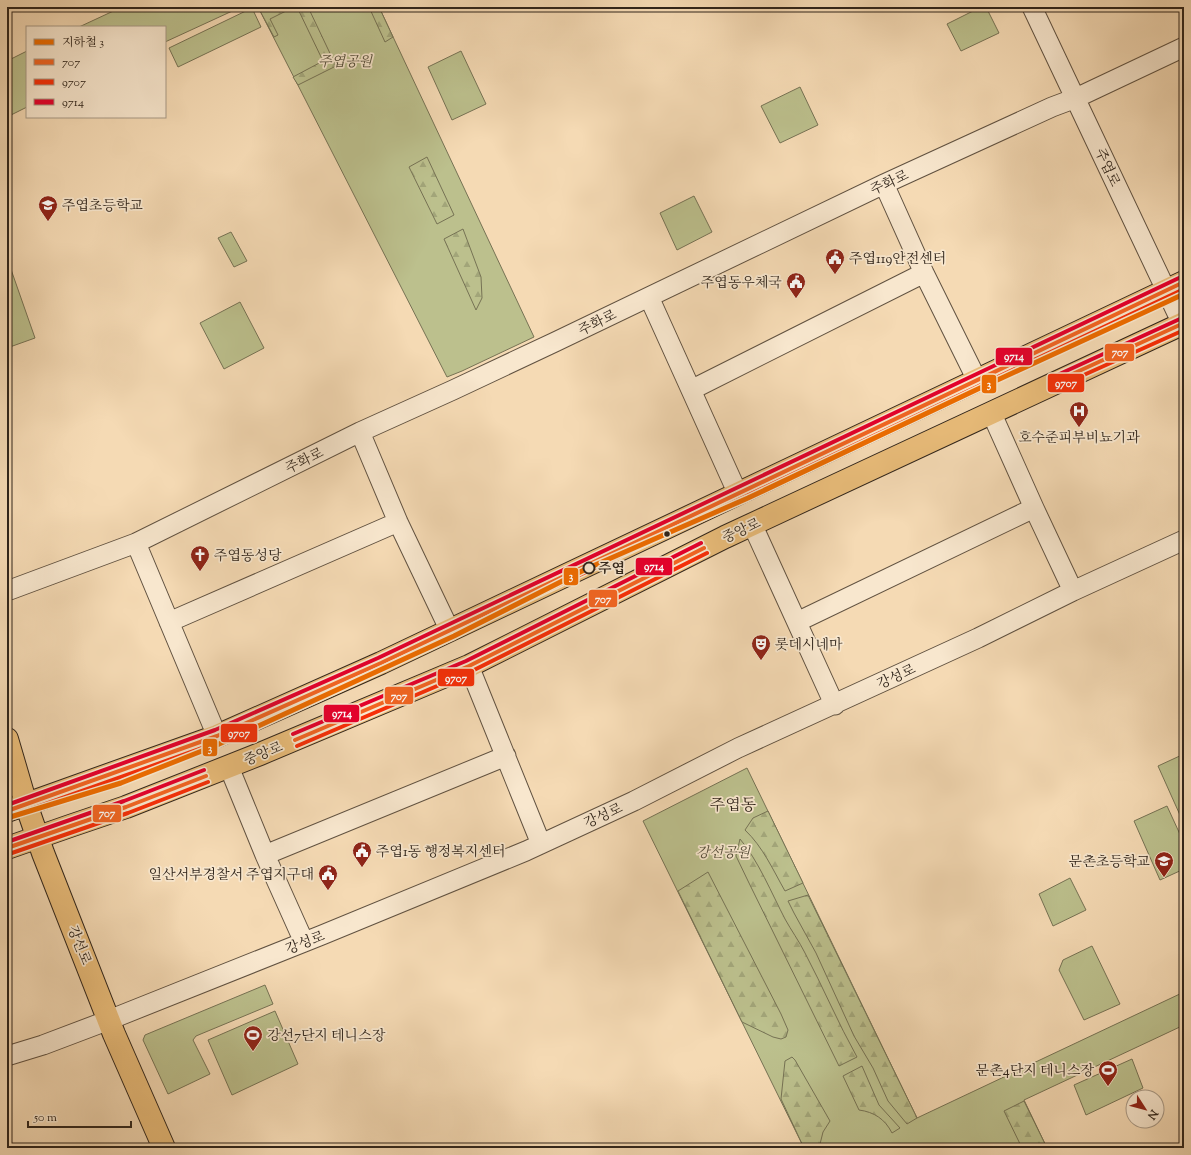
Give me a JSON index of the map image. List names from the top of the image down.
{
  "streets": {
    "main road": ["중앙로", "강선로"],
    "street": ["주엽로", "주화로", "강성로"]
  },
  "crossings": [
    ["주엽로", "주화로"],
    ["주엽로", "중앙로"],
    ["중앙로", "강선로"],
    ["강성로", "강선로"]
  ],
  "districts": ["주엽동"],
  "parks": ["주엽공원", "강선공원"],
  "places": {
    "school or university": ["주엽초등학교", "문촌초등학교"],
    "public building": [
      "주엽119안전센터",
      "주엽동우체국",
      "주엽1동 행정복지센터",
      "일산서부경찰서 주엽지구대"
    ],
    "hospital": ["호수준피부비뇨기과"],
    "other": ["주엽"],
    "church": ["주엽동성당"],
    "theatre": ["롯데시네마"],
    "sports": ["강선7단지 테니스장", "문촌4단지 테니스장"]
  },
  "lines": [
    "transit line 9714",
    "transit line 707",
    "transit line 9707",
    "metro line 3"
  ],
  "legend": [
    "지하철 3",
    "707",
    "9707",
    "9714"
  ],
  "scale_bar": "50 m",
  "north": "bottom right"
}
